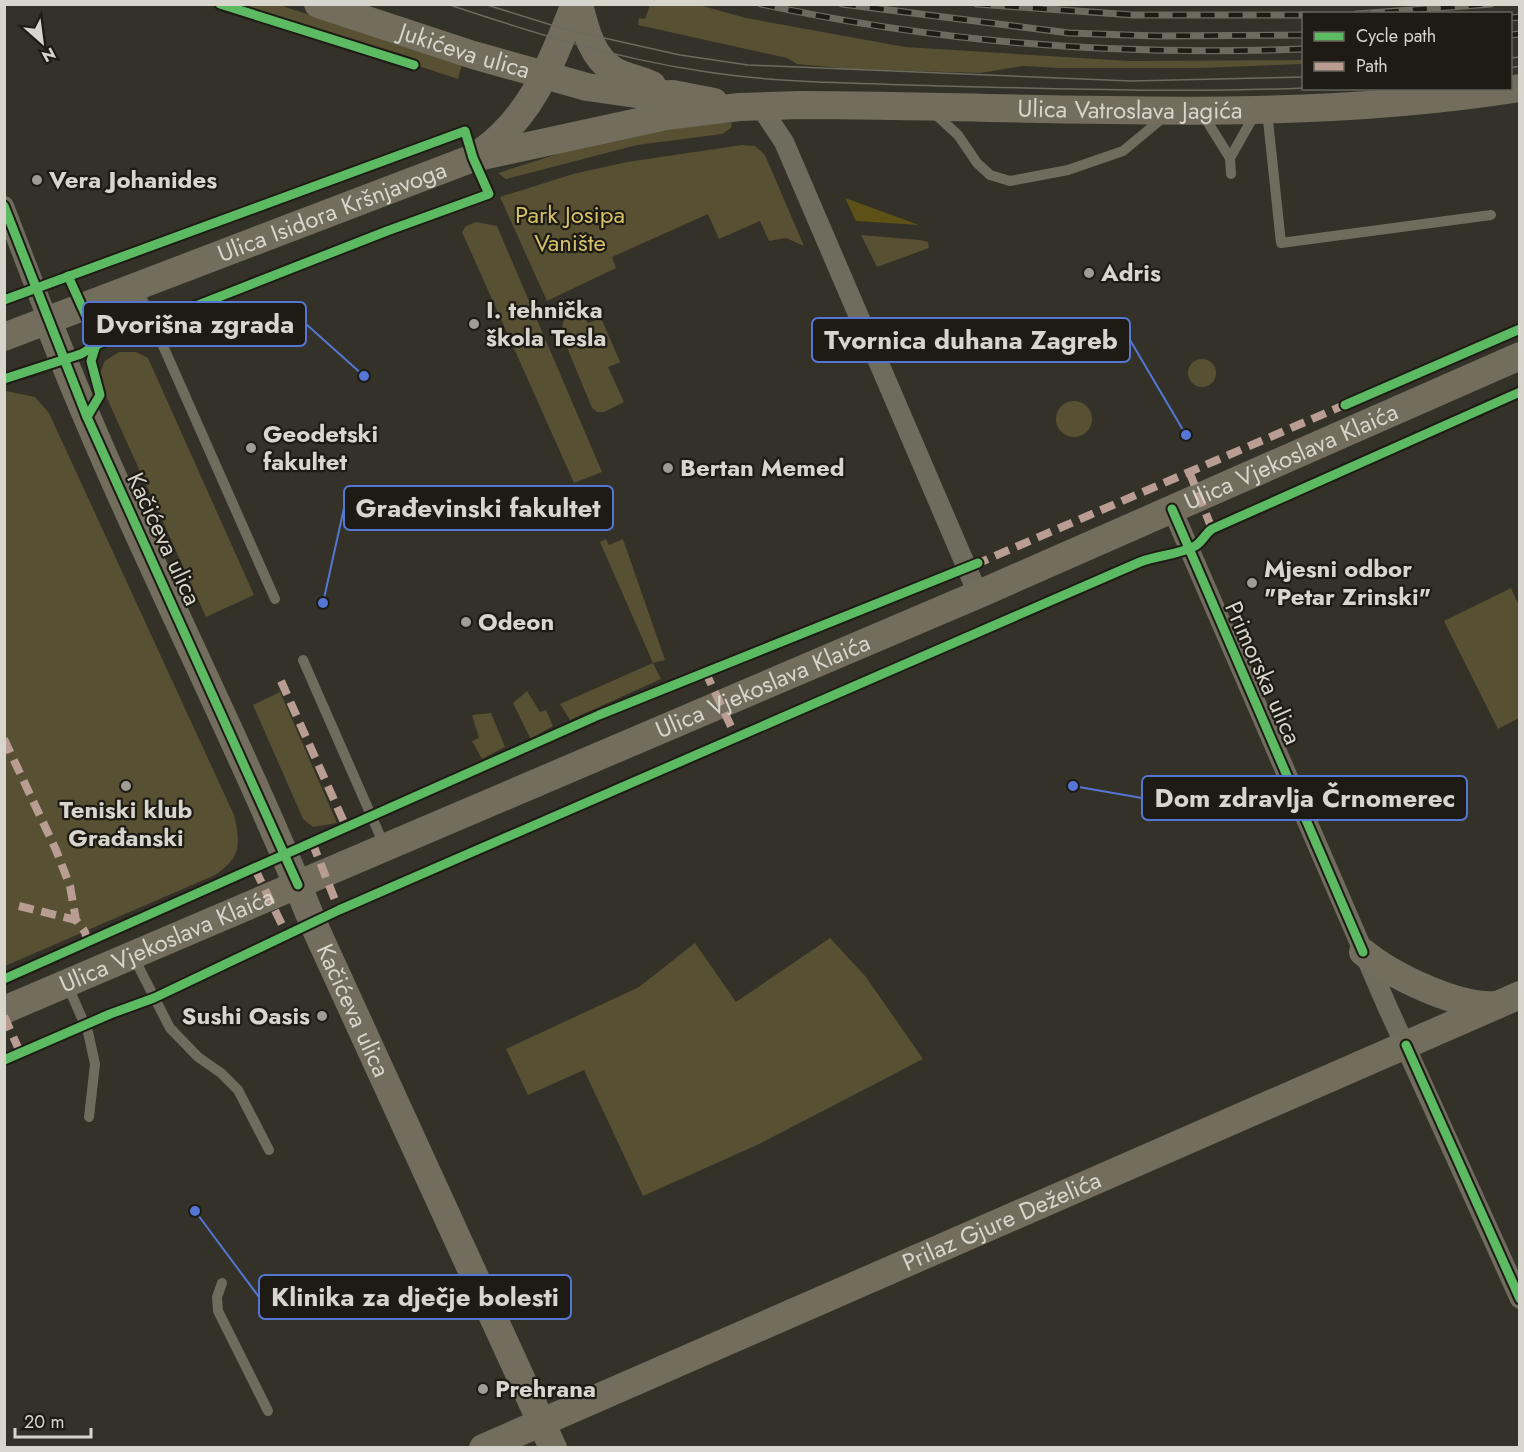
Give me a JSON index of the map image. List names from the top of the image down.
{
  "streets": {
    "main road": [
      "Jukićeva ulica",
      "Ulica Vatroslava Jagića",
      "Ulica Isidora Kršnjavoga",
      "Ulica Vjekoslava Klaića",
      "Kačićeva ulica",
      "Prilaz Gjure Deželića"
    ],
    "street": ["Primorska ulica"]
  },
  "crossings": [
    ["Ulica Vatroslava Jagića", "Ulica Isidora Kršnjavoga"],
    ["Ulica Isidora Kršnjavoga", "Kačićeva ulica"],
    ["Ulica Vjekoslava Klaića", "Kačićeva ulica"],
    ["Ulica Vjekoslava Klaića", "Primorska ulica"],
    ["Kačićeva ulica", "Prilaz Gjure Deželića"],
    ["Primorska ulica", "Prilaz Gjure Deželića"]
  ],
  "parks": ["Park Josipa Vanište"],
  "places": [
    "Vera Johanides",
    "Adris",
    "I. tehnička škola Tesla",
    "Dvorišna zgrada",
    "Tvornica duhana Zagreb",
    "Geodetski fakultet",
    "Bertan Memed",
    "Mjesni odbor \"Petar Zrinski\"",
    "Građevinski fakultet",
    "Odeon",
    "Teniski klub Građanski",
    "Dom zdravlja Črnomerec",
    "Sushi Oasis",
    "Klinika za dječje bolesti",
    "Prehrana"
  ],
  "legend": ["Cycle path", "Path"],
  "scale_bar": "20 m",
  "north": "bottom right"
}
